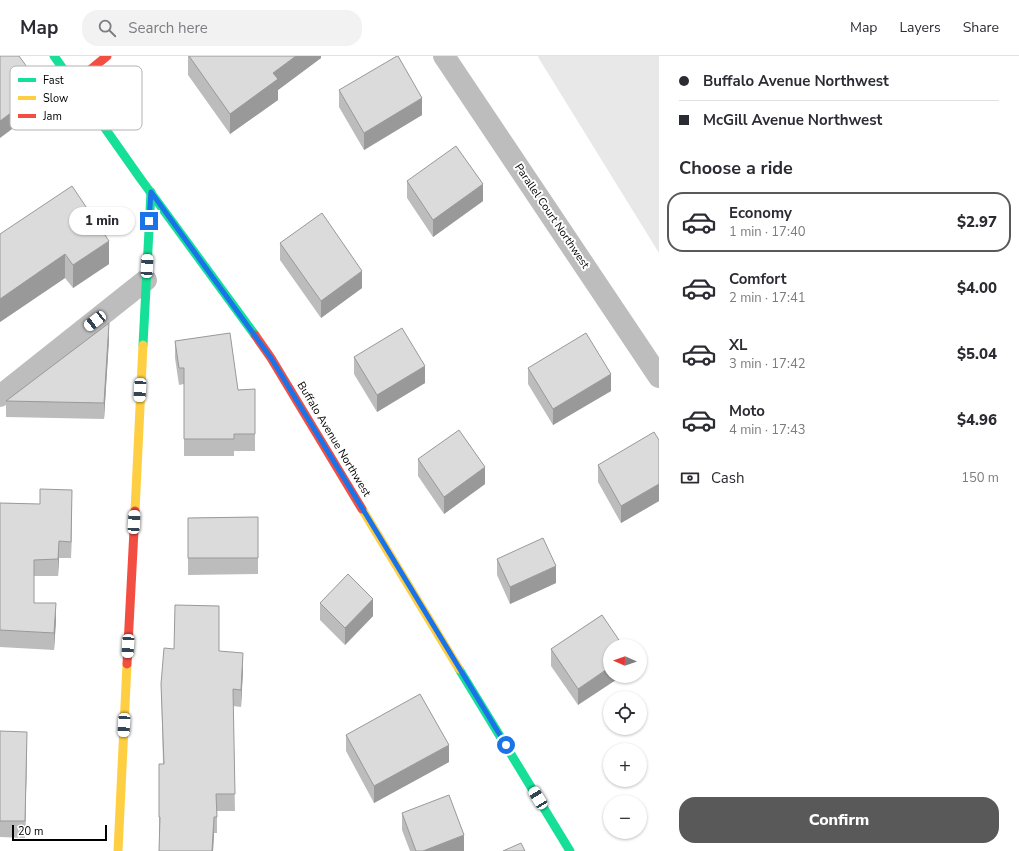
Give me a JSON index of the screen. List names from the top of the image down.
{
  "streets": {
    "street": ["Parallel Court Northwest", "Buffalo Avenue Northwest"]
  },
  "legend": ["Fast", "Slow", "Jam"],
  "scale_bar": "20 m",
  "north": "left",
  "page": {
    "header": "Map",
    "search": "Search here",
    "nav": ["Map", "Layers", "Share"],
    "banner": ["Buffalo Avenue Northwest", "McGill Avenue Northwest"],
    "heading": "Choose a ride",
    "list": [
      {
        "name": "Economy",
        "note": "1 min · 17:40",
        "value": "$2.97"
      },
      {
        "name": "Comfort",
        "note": "2 min · 17:41",
        "value": "$4.00"
      },
      {
        "name": "XL",
        "note": "3 min · 17:42",
        "value": "$5.04"
      },
      {
        "name": "Moto",
        "note": "4 min · 17:43",
        "value": "$4.96"
      }
    ],
    "bubble": "1 min",
    "pay": ["Cash", "150 m"],
    "map_buttons": ["+", "−"],
    "buttons": "Confirm",
    "scale": "20 m"
  }
}
